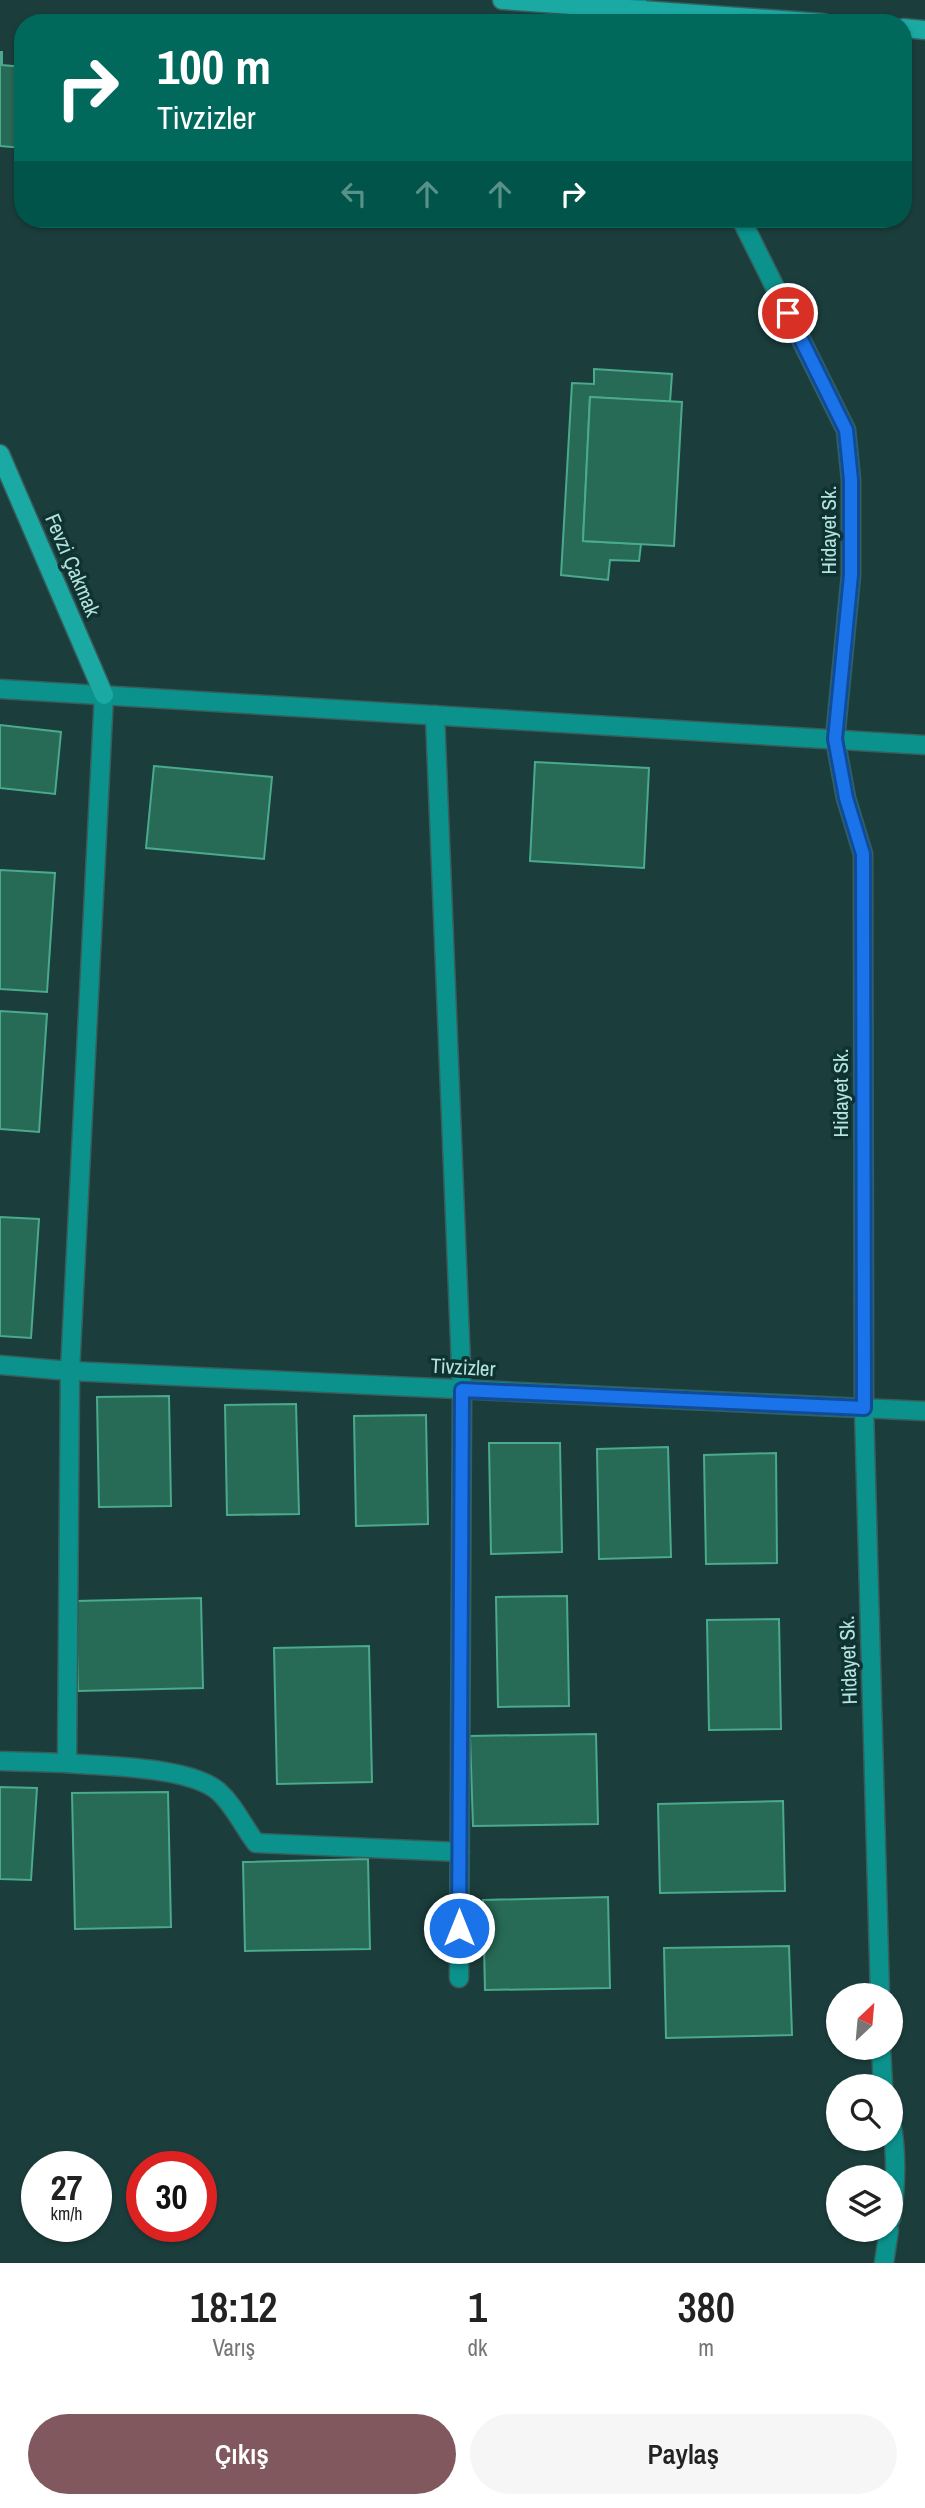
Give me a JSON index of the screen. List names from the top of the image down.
{
  "streets": {
    "main road": ["Fevzi Çakmak"],
    "street": ["Hidayet Sk.", "Tivzizler"]
  },
  "crossings": [
    ["Hidayet Sk.", "Tivzizler"]
  ],
  "north": "top right",
  "page": {
    "turn": ["100 m", "Tivzizler"],
    "speed": "27 km/h",
    "limit": "30",
    "eta": [
      "18:12",
      "Varış",
      "1",
      "dk",
      "380",
      "m"
    ],
    "buttons": ["Çıkış", "Paylaş"]
  }
}
